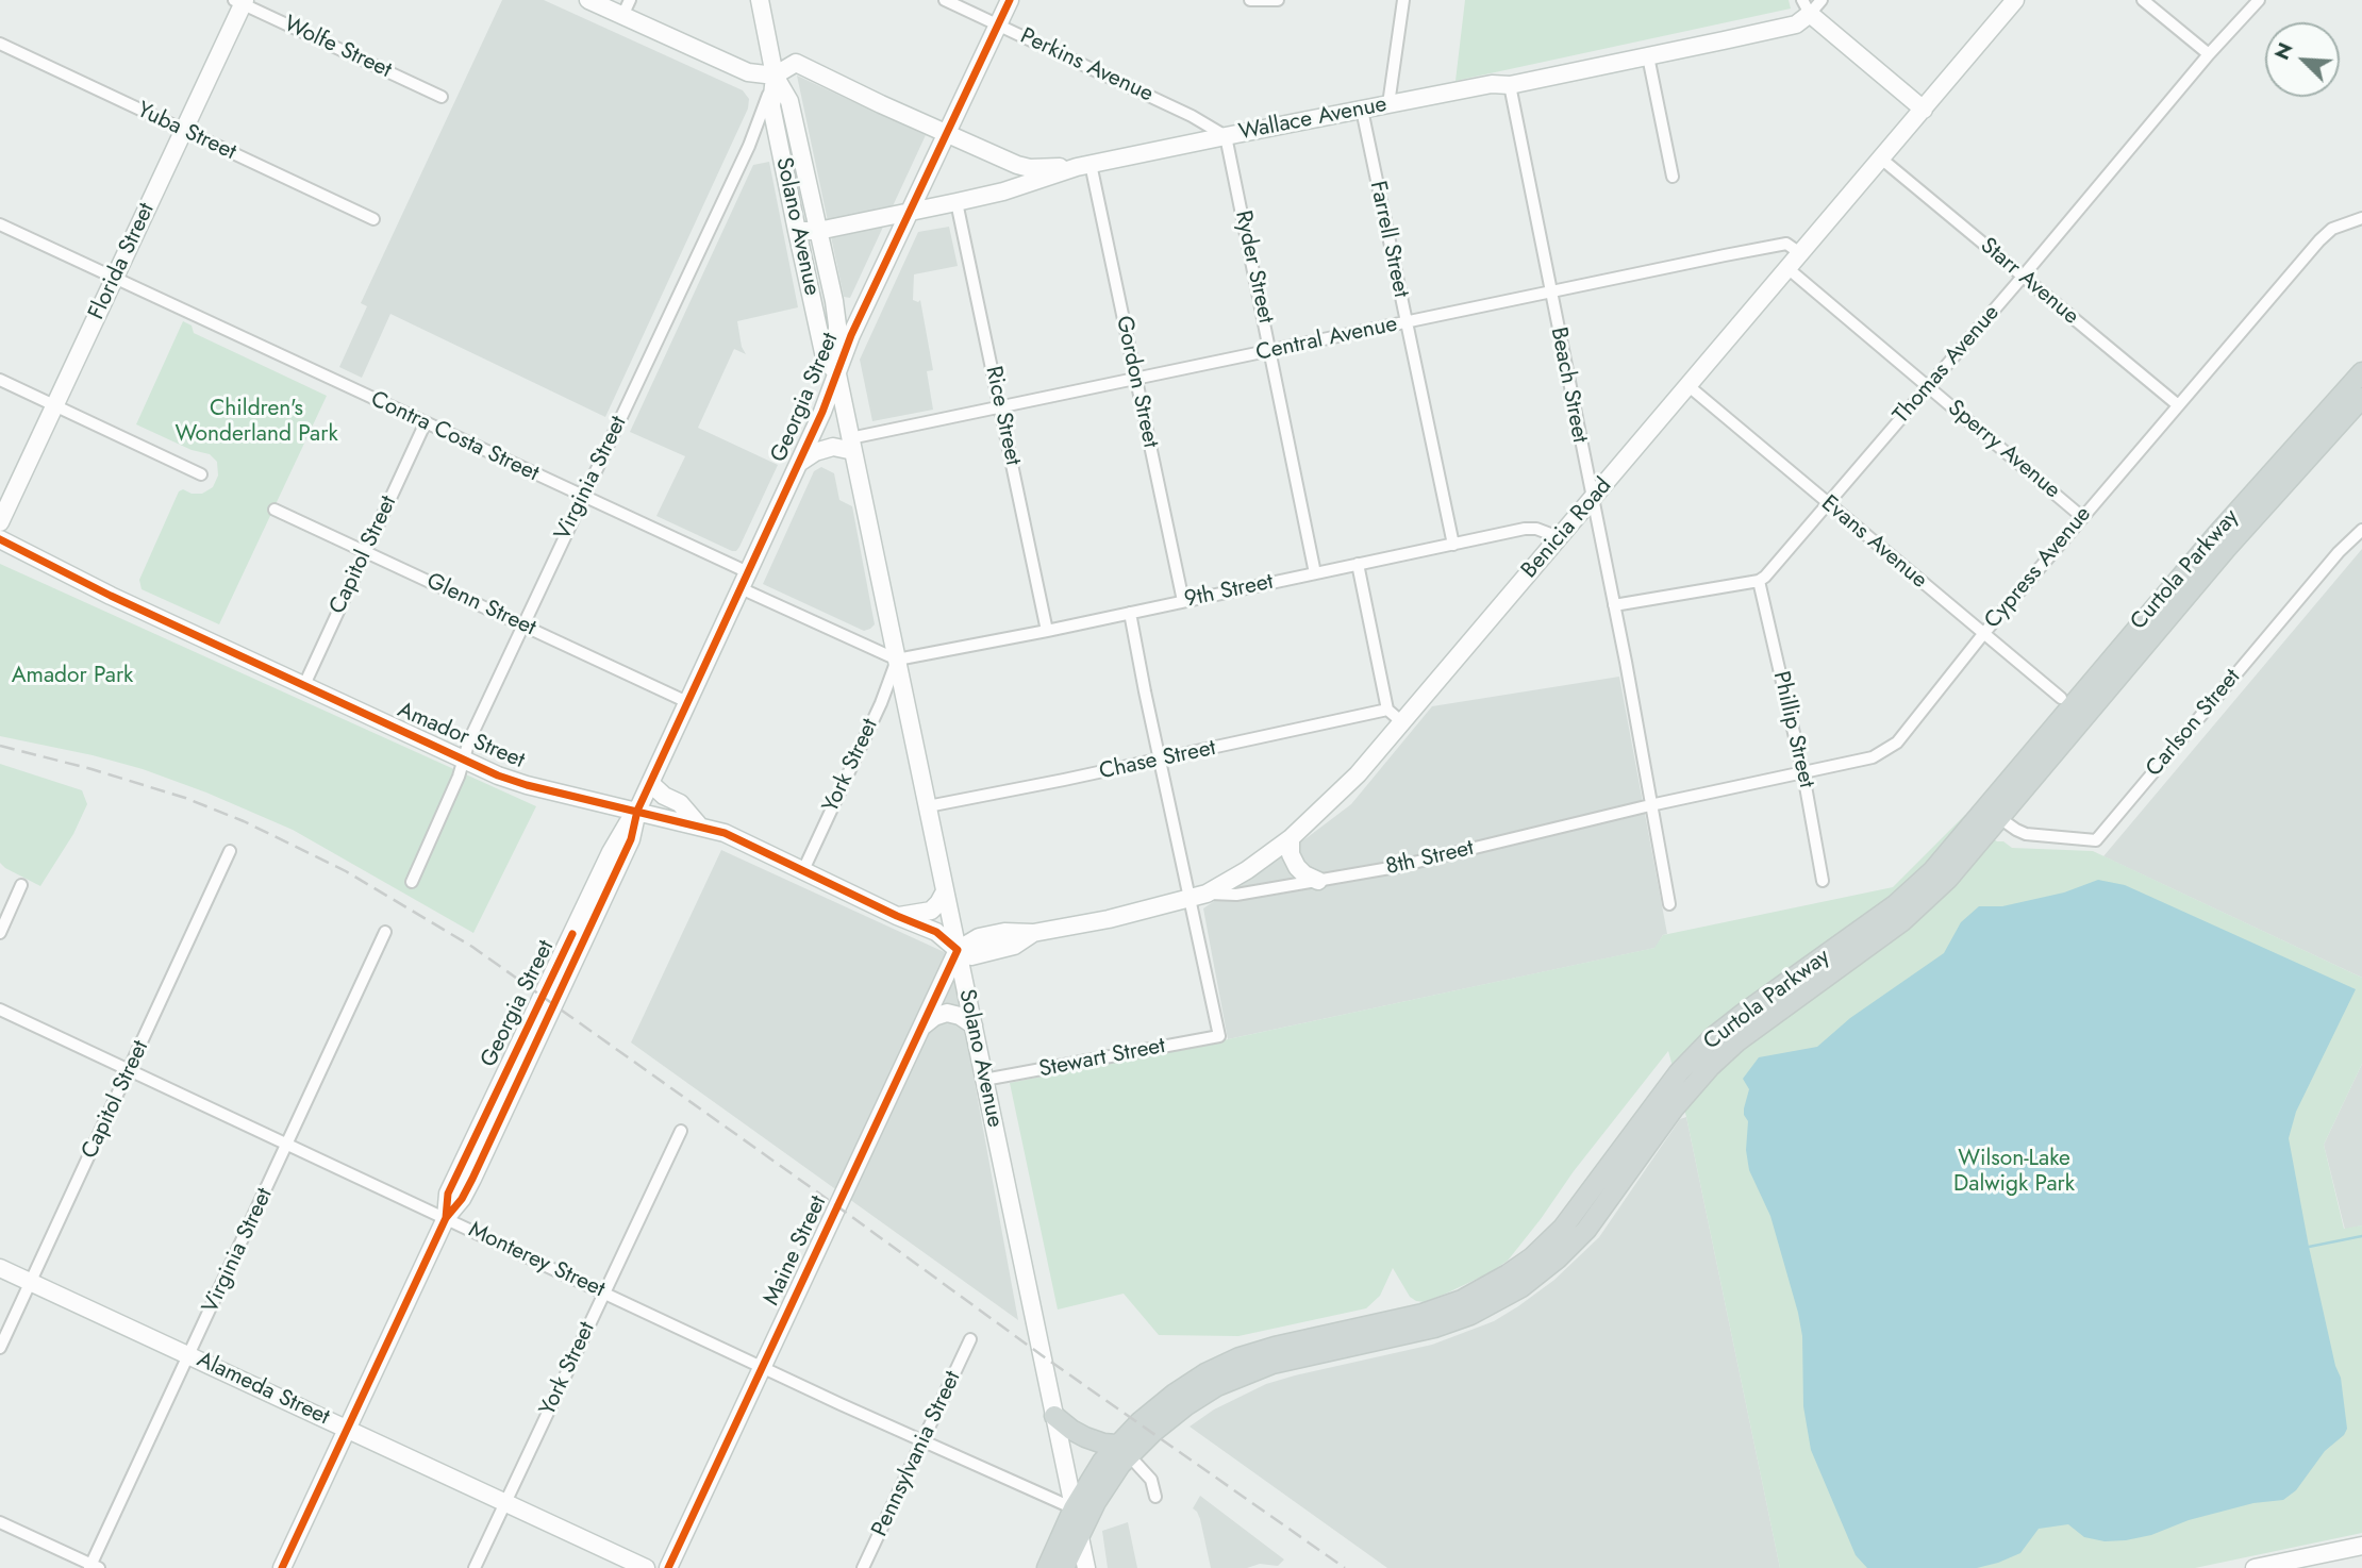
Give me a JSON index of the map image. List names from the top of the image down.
{
  "streets": {
    "main road": [
      "Wallace Avenue",
      "Solano Avenue",
      "Florida Street",
      "Georgia Street",
      "Benicia Road",
      "Curtola Parkway",
      "Amador Street",
      "Maine Street",
      "Alameda Street"
    ],
    "street": [
      "Wolfe Street",
      "Perkins Avenue",
      "Yuba Street",
      "Farrell Street",
      "Ryder Street",
      "Starr Avenue",
      "Central Avenue",
      "Thomas Avenue",
      "Gordon Street",
      "Beach Street",
      "Rice Street",
      "Contra Costa Street",
      "Sperry Avenue",
      "Virginia Street",
      "Evans Avenue",
      "Capitol Street",
      "Cypress Avenue",
      "9th Street",
      "Glenn Street",
      "Carlson Street",
      "Phillip Street",
      "Chase Street",
      "York Street",
      "8th Street",
      "Stewart Street",
      "Monterey Street",
      "Pennsylvania Street"
    ]
  },
  "crossings": [
    ["Wolfe Street", "Florida Street"],
    ["Perkins Avenue", "Wallace Avenue"],
    ["Perkins Avenue", "Ryder Street"],
    ["Perkins Avenue", "Georgia Street"],
    ["Wallace Avenue", "Solano Avenue"],
    ["Wallace Avenue", "Farrell Street"],
    ["Wallace Avenue", "Ryder Street"],
    ["Wallace Avenue", "Gordon Street"],
    ["Wallace Avenue", "Beach Street"],
    ["Wallace Avenue", "Georgia Street"],
    ["Wallace Avenue", "Rice Street"],
    ["Yuba Street", "Florida Street"],
    ["Solano Avenue", "Central Avenue"],
    ["Solano Avenue", "Georgia Street"],
    ["Solano Avenue", "Virginia Street"],
    ["Solano Avenue", "Benicia Road"],
    ["Solano Avenue", "Curtola Parkway"],
    ["Solano Avenue", "9th Street"],
    ["Solano Avenue", "Amador Street"],
    ["Solano Avenue", "Chase Street"],
    ["Solano Avenue", "York Street"],
    ["Solano Avenue", "Stewart Street"],
    ["Solano Avenue", "Maine Street"],
    ["Solano Avenue", "Monterey Street"],
    ["Farrell Street", "Central Avenue"],
    ["Farrell Street", "9th Street"],
    ["Florida Street", "Contra Costa Street"],
    ["Ryder Street", "Central Avenue"],
    ["Ryder Street", "9th Street"],
    ["Starr Avenue", "Thomas Avenue"],
    ["Starr Avenue", "Benicia Road"],
    ["Starr Avenue", "Cypress Avenue"],
    ["Central Avenue", "Gordon Street"],
    ["Central Avenue", "Beach Street"],
    ["Central Avenue", "Rice Street"],
    ["Central Avenue", "Benicia Road"],
    ["Thomas Avenue", "Sperry Avenue"],
    ["Thomas Avenue", "Evans Avenue"],
    ["Thomas Avenue", "Phillip Street"],
    ["Gordon Street", "9th Street"],
    ["Beach Street", "Benicia Road"],
    ["Beach Street", "Cypress Avenue"],
    ["Beach Street", "8th Street"],
    ["Georgia Street", "Contra Costa Street"],
    ["Georgia Street", "Glenn Street"],
    ["Georgia Street", "Amador Street"],
    ["Georgia Street", "Monterey Street"],
    ["Georgia Street", "Alameda Street"],
    ["Rice Street", "9th Street"],
    ["Contra Costa Street", "Virginia Street"],
    ["Contra Costa Street", "Capitol Street"],
    ["Sperry Avenue", "Benicia Road"],
    ["Sperry Avenue", "Cypress Avenue"],
    ["Virginia Street", "Glenn Street"],
    ["Virginia Street", "Amador Street"],
    ["Virginia Street", "Monterey Street"],
    ["Virginia Street", "Alameda Street"],
    ["Benicia Road", "Evans Avenue"],
    ["Benicia Road", "9th Street"],
    ["Benicia Road", "Amador Street"],
    ["Benicia Road", "8th Street"],
    ["Benicia Road", "Stewart Street"],
    ["Benicia Road", "Maine Street"],
    ["Evans Avenue", "Cypress Avenue"],
    ["Capitol Street", "Glenn Street"],
    ["Capitol Street", "Amador Street"],
    ["Capitol Street", "Monterey Street"],
    ["Capitol Street", "Alameda Street"],
    ["Cypress Avenue", "Phillip Street"],
    ["Cypress Avenue", "8th Street"],
    ["Curtola Parkway", "Carlson Street"],
    ["Curtola Parkway", "Monterey Street"],
    ["9th Street", "York Street"],
    ["Amador Street", "York Street"],
    ["Amador Street", "Maine Street"],
    ["York Street", "Monterey Street"],
    ["York Street", "Alameda Street"],
    ["8th Street", "Stewart Street"],
    ["Maine Street", "Monterey Street"],
    ["Monterey Street", "Pennsylvania Street"]
  ],
  "parks": ["Children's Wonderland Park", "Amador Park", "Wilson-Lake Dalwigk Park"],
  "north": "top left"
}
